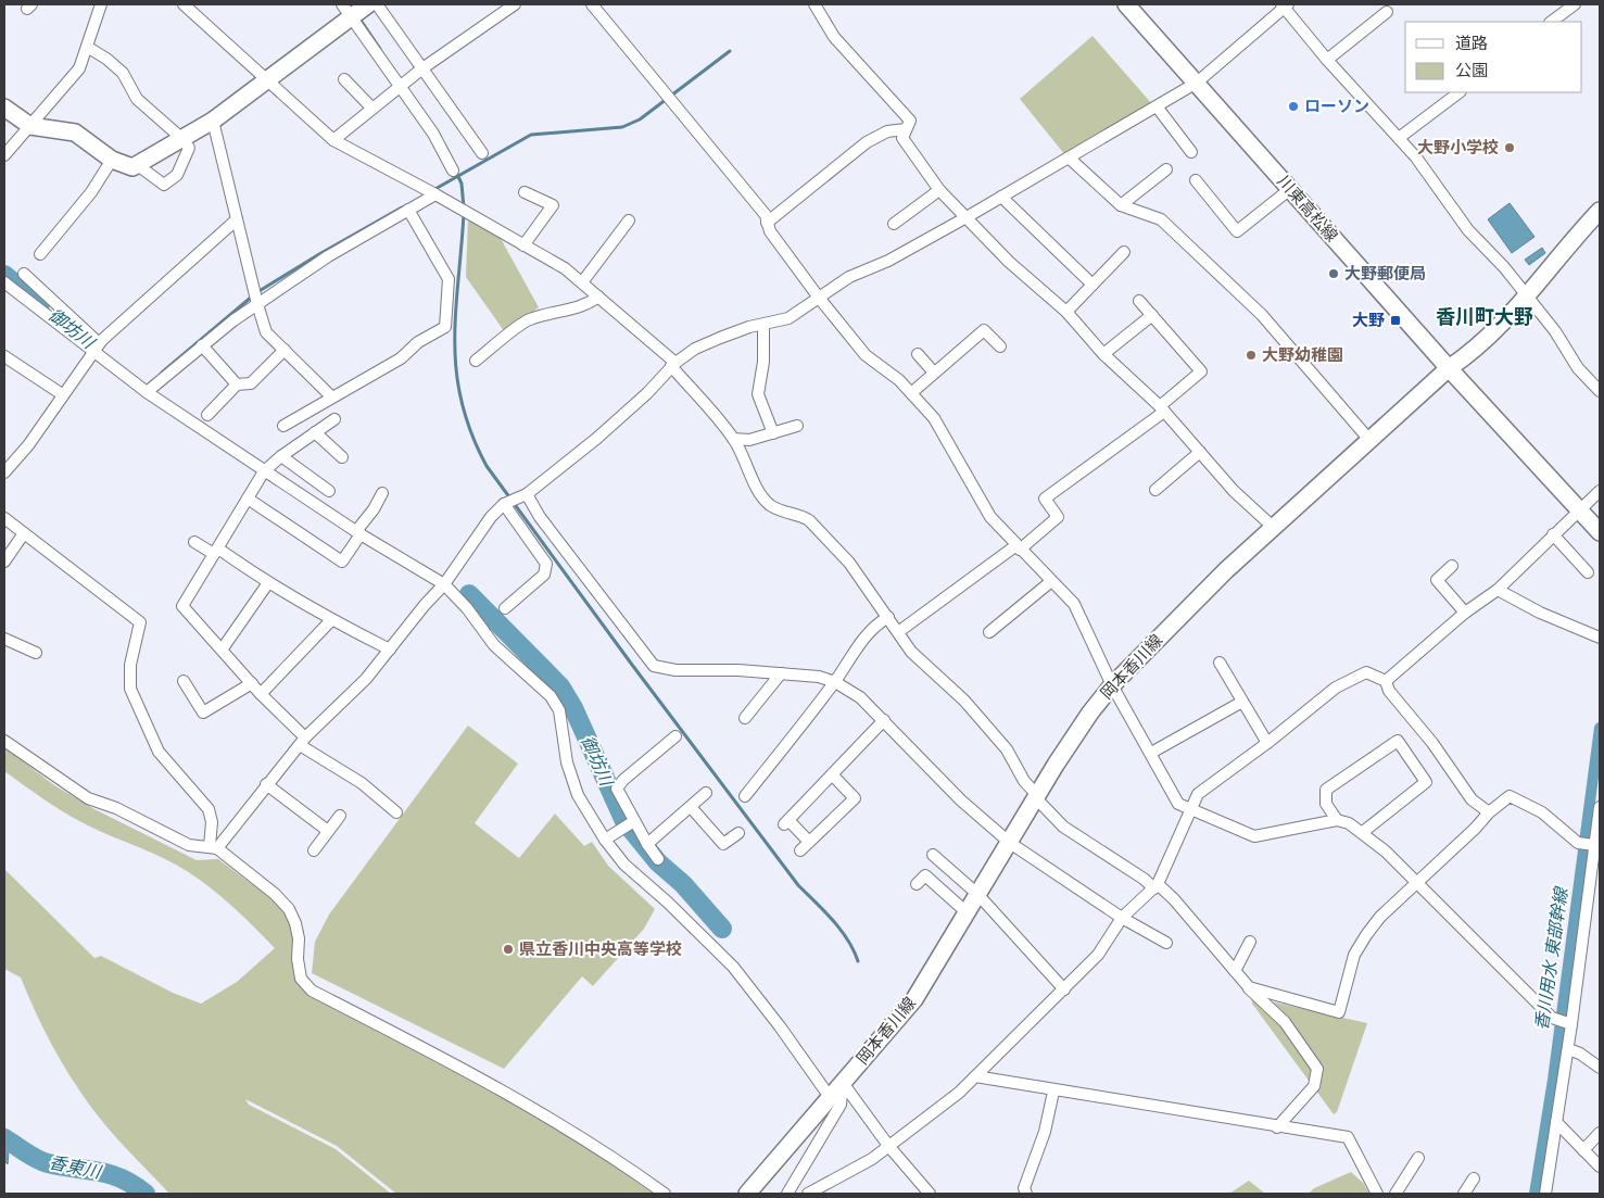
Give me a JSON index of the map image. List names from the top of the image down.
{
  "streets": {
    "main road": ["川東高松線", "岡本香川線"]
  },
  "crossings": [
    ["川東高松線", "岡本香川線"]
  ],
  "districts": ["香川町大野"],
  "water": ["御坊川", "香川用水 東部幹線", "香東川"],
  "places": {
    "other": [
      "ローソン",
      "大野小学校",
      "大野郵便局",
      "大野幼稚園",
      "県立香川中央高等学校"
    ],
    "transit": ["大野"]
  },
  "legend": ["道路", "公園"]
}
